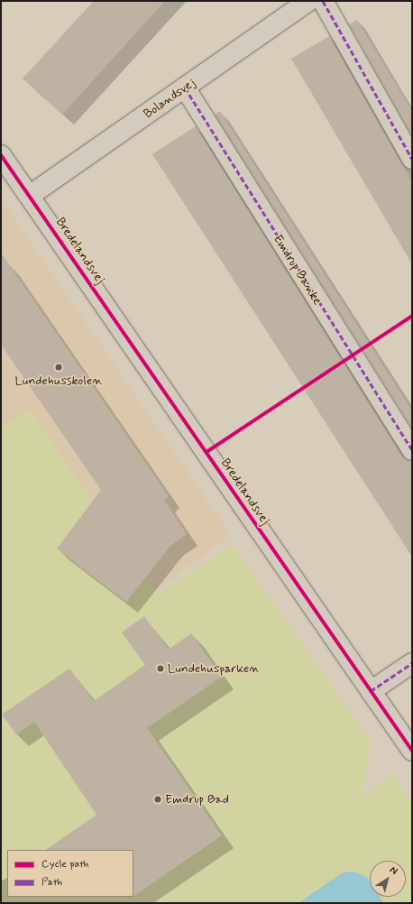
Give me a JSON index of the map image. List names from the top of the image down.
{
  "streets": {
    "street": ["Bolandsvej", "Bredelandsvej", "Emdrup Banke"]
  },
  "crossings": [
    ["Bolandsvej", "Bredelandsvej"],
    ["Bolandsvej", "Emdrup Banke"]
  ],
  "places": ["Lundehusskolen", "Lundehusparken", "Emdrup Bad"],
  "legend": ["Cycle path", "Path"],
  "north": "top right"
}
